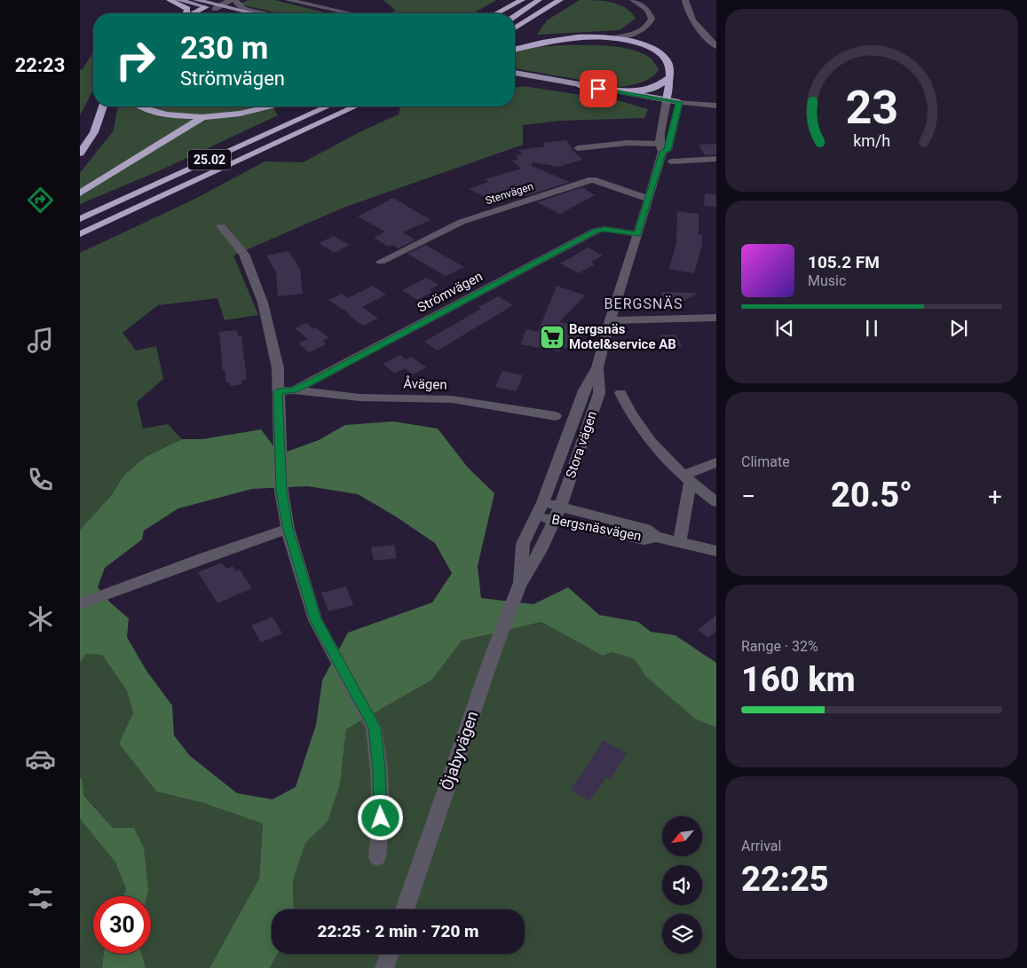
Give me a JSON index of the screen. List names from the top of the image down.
{
  "streets": {
    "highway": ["25.02"],
    "street": [
      "Stenvägen",
      "Strömvägen",
      "Åvägen",
      "Stora vägen",
      "Bergsnäsvägen",
      "Öjabyvägen"
    ]
  },
  "crossings": [
    ["Stenvägen", "Stora vägen"],
    ["Strömvägen", "Åvägen"],
    ["Strömvägen", "Stora vägen"],
    ["Stora vägen", "Bergsnäsvägen"],
    ["Stora vägen", "Öjabyvägen"],
    ["Bergsnäsvägen", "Öjabyvägen"]
  ],
  "districts": ["BERGSNÄS"],
  "places": {
    "supermarket": ["Bergsnäs Motel&service AB"]
  },
  "north": "bottom left",
  "page": {
    "tabs": "22:23",
    "turn": ["230 m", "Strömvägen"],
    "song": ["105.2 FM", "Music"],
    "tile": [
      "Climate",
      ["Range · 32%", "160 km"],
      ["Arrival", "22:25"]
    ],
    "heat": ["−", "20.5°", "+"],
    "limit": "30",
    "trip": "22:25 · 2 min · 720 m",
    "gauge": ["23", "km/h"]
  }
}
